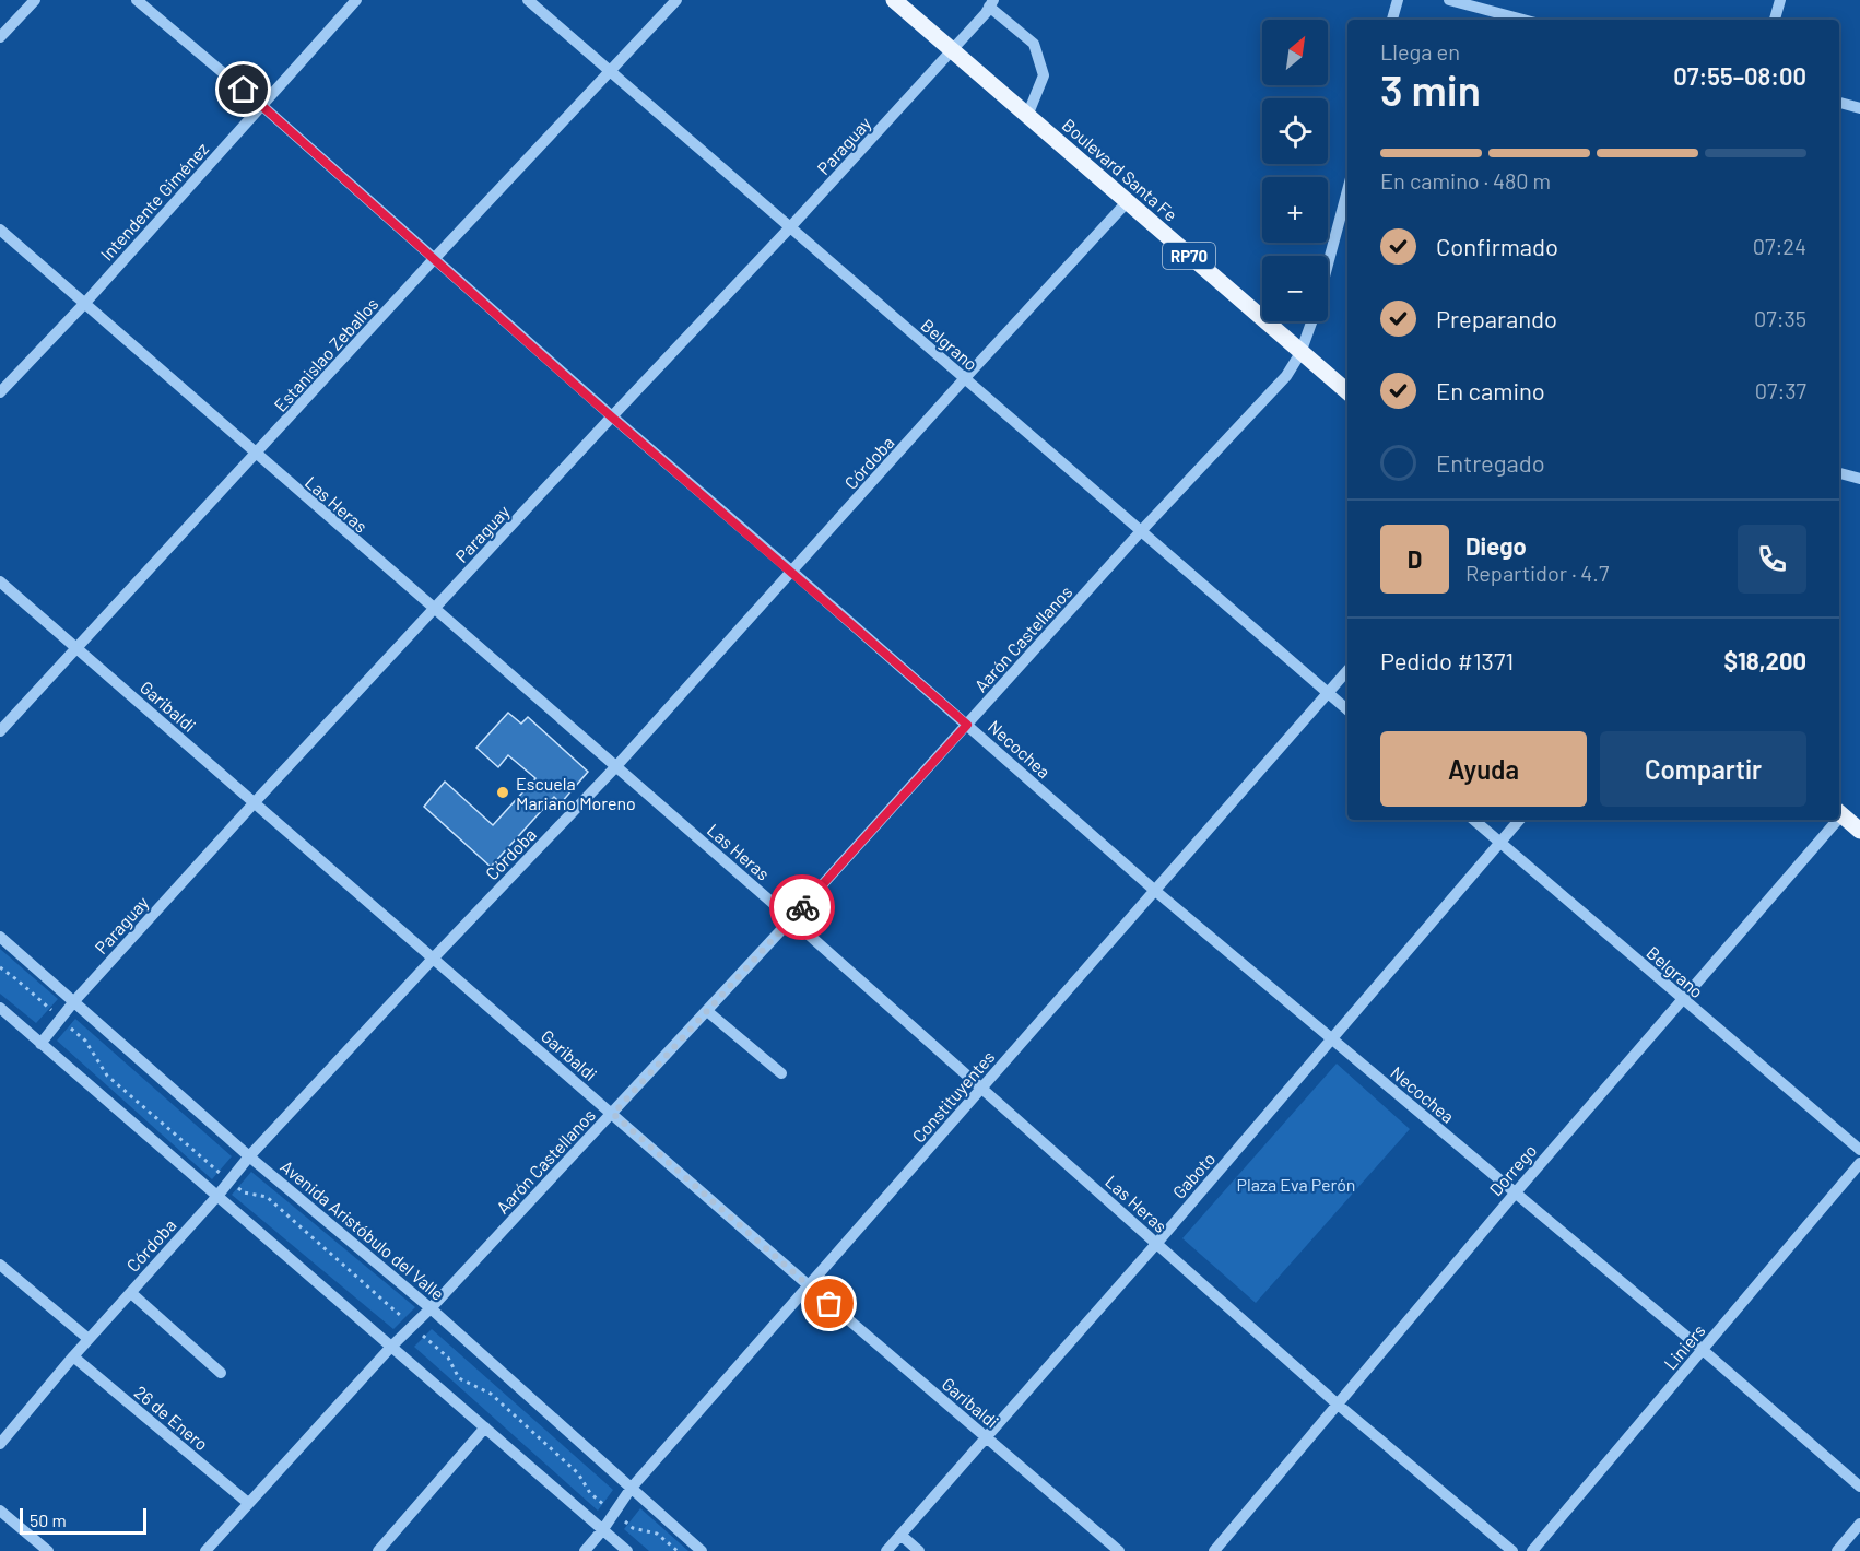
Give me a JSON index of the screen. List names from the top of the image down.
{
  "streets": {
    "main road": ["Boulevard Santa Fe", "RP70"],
    "street": [
      "Paraguay",
      "Intendente Giménez",
      "Belgrano",
      "Estanislao Zeballos",
      "Córdoba",
      "Las Heras",
      "Aarón Castellanos",
      "Garibaldi",
      "Necochea",
      "Constituyentes",
      "Dorrego",
      "Gaboto",
      "Avenida Aristóbulo del Valle",
      "Liniers",
      "26 de Enero"
    ]
  },
  "crossings": [
    ["Paraguay", "Boulevard Santa Fe"],
    ["Paraguay", "Belgrano"],
    ["Paraguay", "Las Heras"],
    ["Paraguay", "Garibaldi"],
    ["Paraguay", "Necochea"],
    ["Paraguay", "Avenida Aristóbulo del Valle"],
    ["Boulevard Santa Fe", "Córdoba"],
    ["Boulevard Santa Fe", "Aarón Castellanos"],
    ["Intendente Giménez", "Las Heras"],
    ["Intendente Giménez", "Necochea"],
    ["Belgrano", "Estanislao Zeballos"],
    ["Belgrano", "Córdoba"],
    ["Belgrano", "Aarón Castellanos"],
    ["Belgrano", "Constituyentes"],
    ["Belgrano", "Dorrego"],
    ["Belgrano", "Gaboto"],
    ["Estanislao Zeballos", "Las Heras"],
    ["Estanislao Zeballos", "Garibaldi"],
    ["Estanislao Zeballos", "Necochea"],
    ["Córdoba", "Las Heras"],
    ["Córdoba", "Garibaldi"],
    ["Córdoba", "Necochea"],
    ["Córdoba", "Avenida Aristóbulo del Valle"],
    ["Córdoba", "26 de Enero"],
    ["Las Heras", "Aarón Castellanos"],
    ["Las Heras", "Constituyentes"],
    ["Las Heras", "Dorrego"],
    ["Las Heras", "Gaboto"],
    ["Aarón Castellanos", "Garibaldi"],
    ["Aarón Castellanos", "Necochea"],
    ["Aarón Castellanos", "Avenida Aristóbulo del Valle"],
    ["Aarón Castellanos", "26 de Enero"],
    ["Garibaldi", "Constituyentes"],
    ["Garibaldi", "Gaboto"],
    ["Necochea", "Constituyentes"],
    ["Necochea", "Dorrego"],
    ["Necochea", "Gaboto"],
    ["Necochea", "Liniers"],
    ["Constituyentes", "Avenida Aristóbulo del Valle"]
  ],
  "parks": ["Plaza Eva Perón"],
  "places": ["Escuela Mariano Moreno"],
  "scale_bar": "50 m",
  "north": "top right",
  "page": {
    "map_buttons": ["+", "−"],
    "heading": ["3 min", "Llega en", "07:55–08:00"],
    "panel": [
      "Diego",
      "Repartidor · 4.7",
      "Pedido #1371",
      "$18,200"
    ],
    "bar": "En camino · 480 m",
    "list": [
      ["Confirmado", "07:24"],
      ["Preparando", "07:35"],
      ["En camino", "07:37"],
      "Entregado"
    ],
    "round": "D",
    "buttons": ["Ayuda", "Compartir"],
    "scale": "50 m"
  }
}
